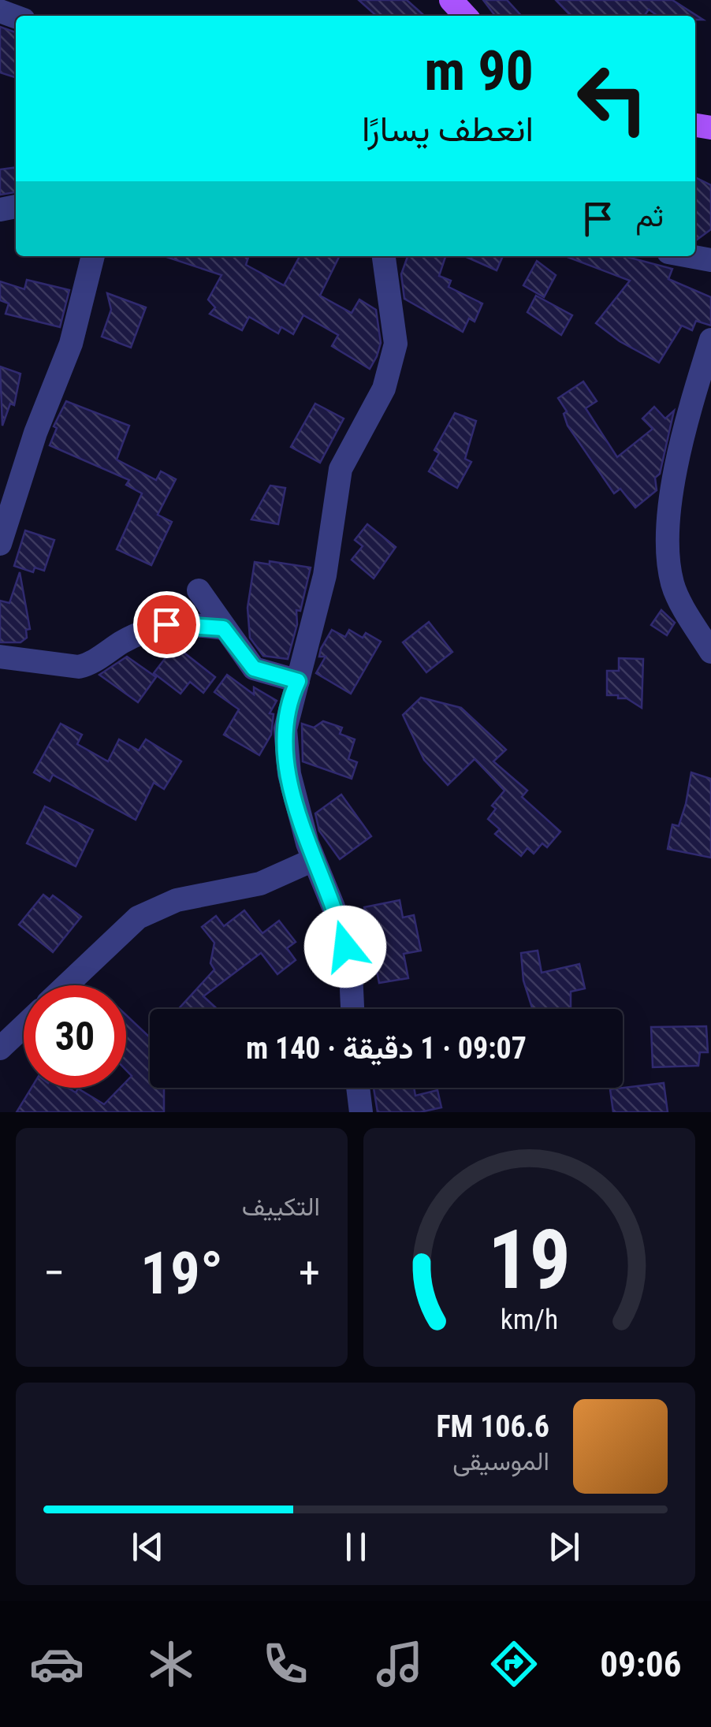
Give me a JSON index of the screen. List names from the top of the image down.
{
  "page": {
    "turn": ["90 m", "انعطف يسارًا"],
    "then": "ثم",
    "limit": "30",
    "trip": "09:07 · 1 دقيقة · 140 m",
    "tile": "التكييف",
    "heat": ["−", "19°", "+"],
    "song": ["106.6 FM", "الموسيقى"],
    "tabs": "09:06",
    "gauge": ["19", "km/h"]
  }
}
